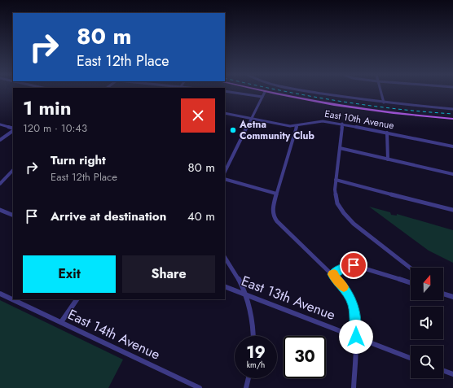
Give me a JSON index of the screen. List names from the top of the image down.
{
  "streets": {
    "street": ["East 10th Avenue", "East 13th Avenue", "East 14th Avenue"]
  },
  "places": ["Aetna Community Club"],
  "north": "top",
  "page": {
    "turn": ["80 m", "East 12th Place"],
    "heading": ["1 min", "120 m · 10:43"],
    "list": [
      {
        "name": "Turn right",
        "note": "East 12th Place",
        "value": "80 m"
      },
      {
        "name": "Arrive at destination",
        "value": "40 m"
      }
    ],
    "buttons": ["Exit", "Share"],
    "speed": "19 km/h",
    "limit": "30"
  }
}
